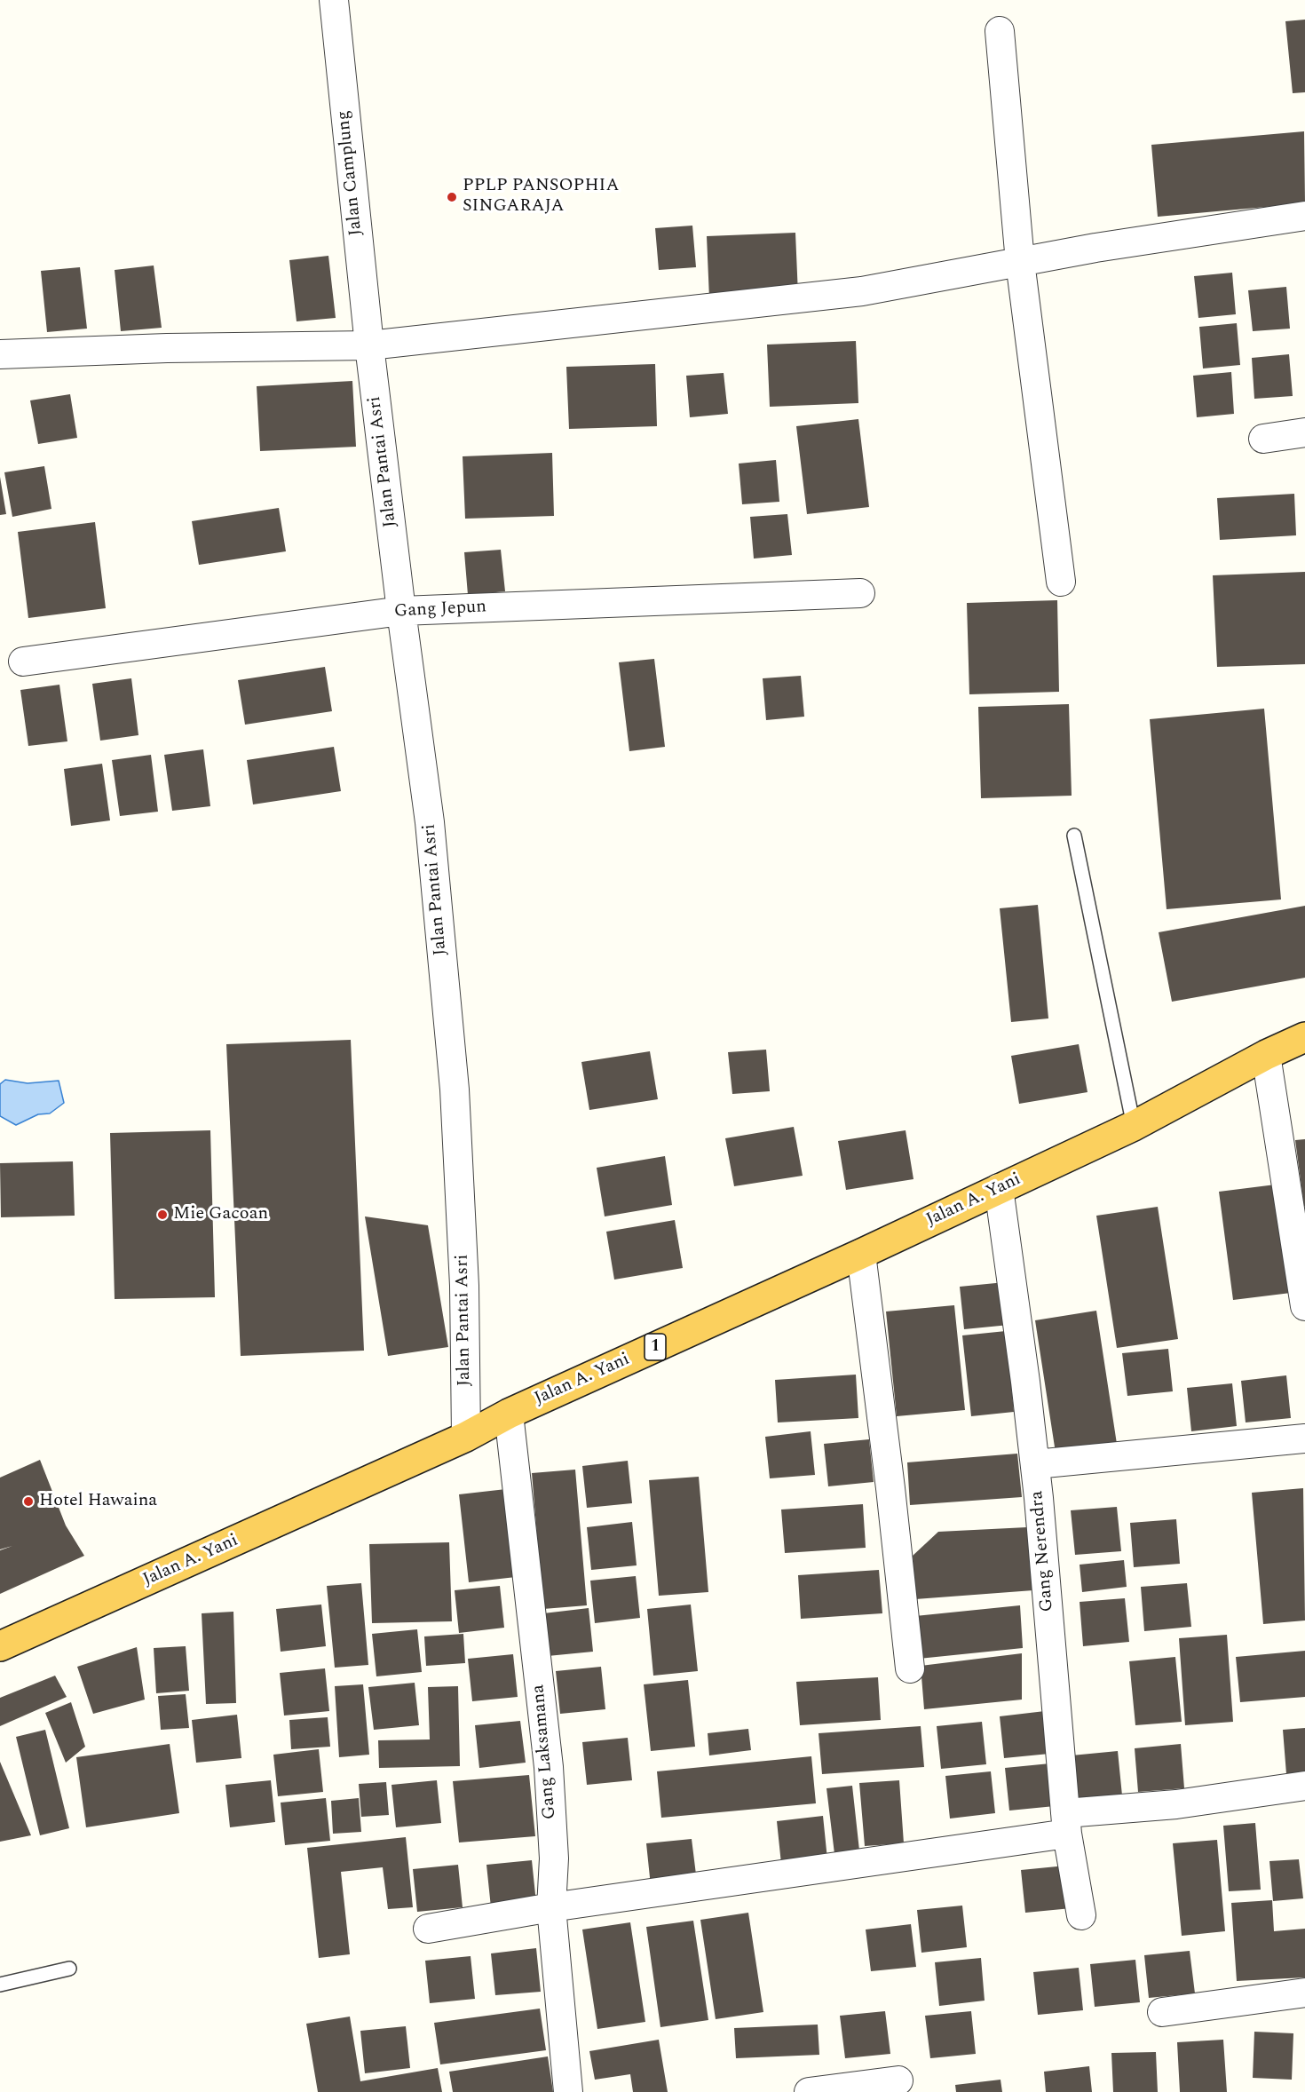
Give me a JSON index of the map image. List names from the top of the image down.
{
  "streets": {
    "highway": ["Jalan A. Yani", "1"],
    "street": [
      "Jalan Camplung",
      "Jalan Pantai Asri",
      "Gang Jepun",
      "Gang Nerendra",
      "Gang Laksamana"
    ]
  },
  "crossings": [
    ["Jalan Camplung", "Jalan Pantai Asri"],
    ["Jalan Pantai Asri", "Gang Jepun"],
    ["Jalan Pantai Asri", "Jalan A. Yani"],
    ["Jalan A. Yani", "Gang Nerendra"],
    ["Jalan A. Yani", "Gang Laksamana"]
  ],
  "places": ["PPLP PANSOPHIA SINGARAJA", "Mie Gacoan", "Hotel Hawaina"]
}
